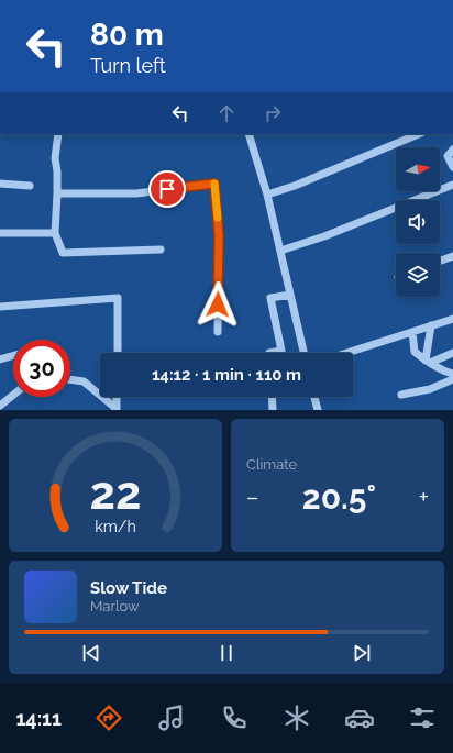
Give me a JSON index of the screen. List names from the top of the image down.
{
  "north": "right",
  "page": {
    "turn": ["80 m", "Turn left"],
    "limit": "30",
    "trip": "14:12 · 1 min · 110 m",
    "tile": "Climate",
    "heat": ["−", "20.5°", "+"],
    "song": ["Slow Tide", "Marlow"],
    "tabs": "14:11",
    "gauge": ["22", "km/h"]
  }
}
